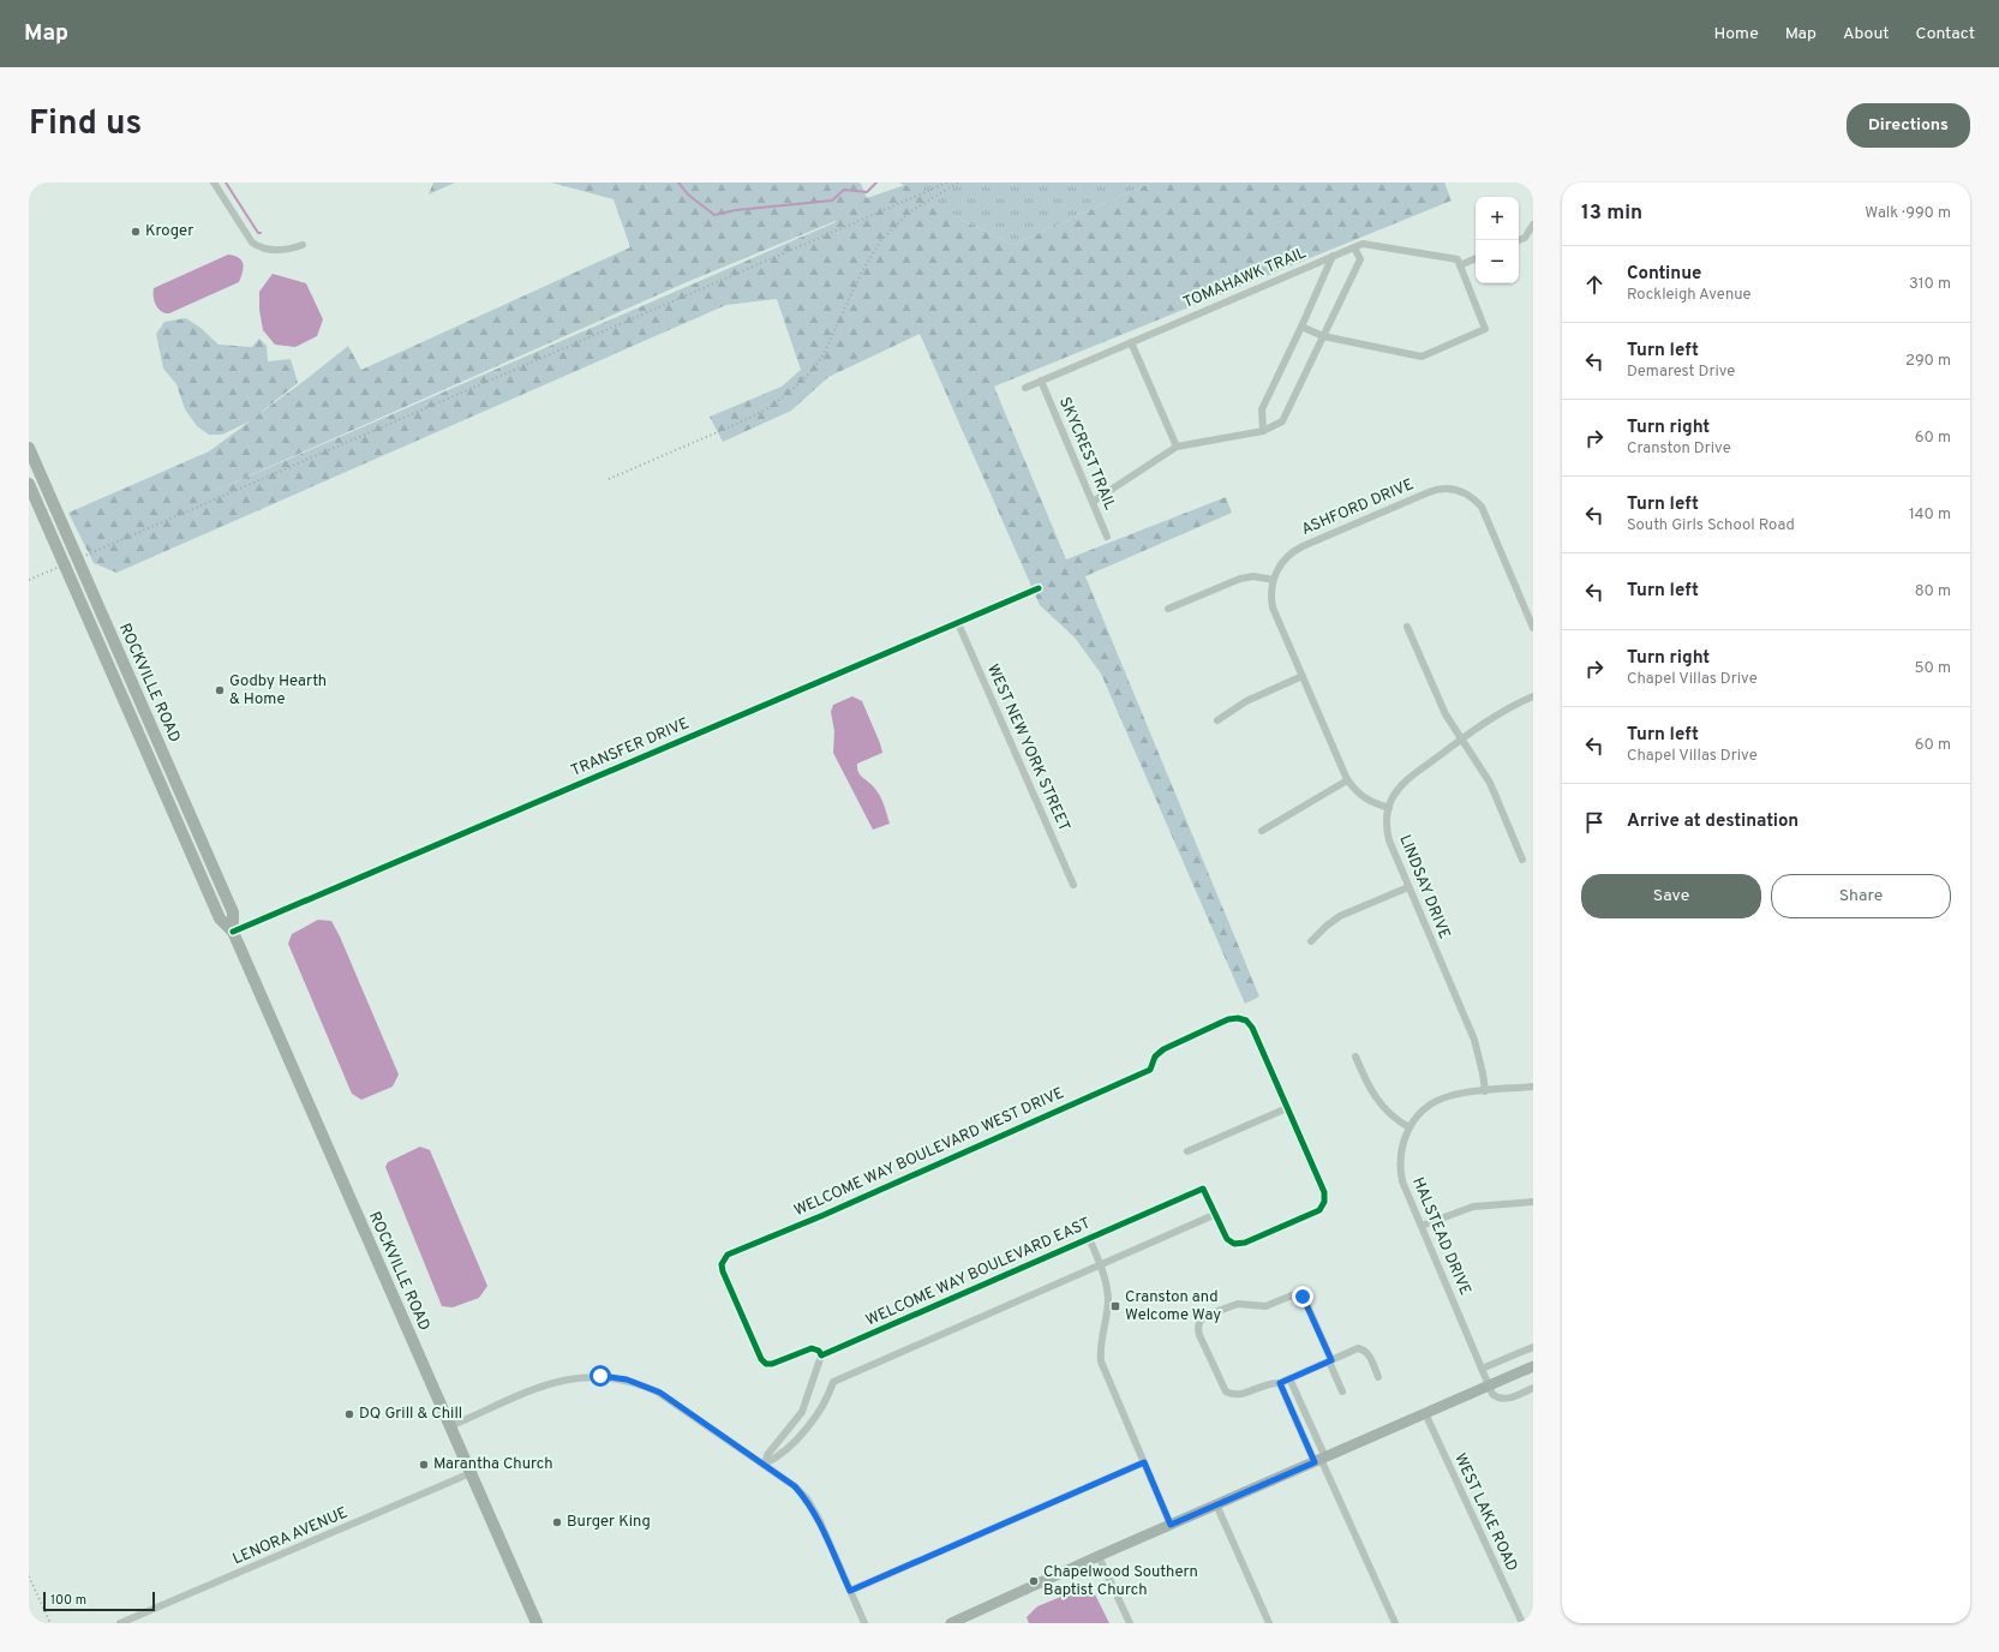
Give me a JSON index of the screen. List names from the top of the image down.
{
  "streets": {
    "main road": ["ROCKVILLE ROAD"],
    "street": [
      "TOMAHAWK TRAIL",
      "SKYCREST TRAIL",
      "ASHFORD DRIVE",
      "TRANSFER DRIVE",
      "WEST NEW YORK STREET",
      "LINDSAY DRIVE",
      "WELCOME WAY BOULEVARD WEST DRIVE",
      "HALSTEAD DRIVE",
      "WELCOME WAY BOULEVARD EAST",
      "WEST LAKE ROAD",
      "LENORA AVENUE"
    ]
  },
  "crossings": [
    ["TOMAHAWK TRAIL", "SKYCREST TRAIL"],
    ["ROCKVILLE ROAD", "TRANSFER DRIVE"],
    ["ROCKVILLE ROAD", "LENORA AVENUE"],
    ["TRANSFER DRIVE", "WEST NEW YORK STREET"],
    ["LINDSAY DRIVE", "HALSTEAD DRIVE"],
    ["WELCOME WAY BOULEVARD WEST DRIVE", "WELCOME WAY BOULEVARD EAST"]
  ],
  "places": {
    "other": [
      "Kroger",
      "Godby Hearth & Home",
      "DQ Grill & Chill",
      "Marantha Church",
      "Burger King",
      "Chapelwood Southern Baptist Church"
    ],
    "transit": ["Cranston and Welcome Way"]
  },
  "scale_bar": "100 m",
  "page": {
    "header": "Map",
    "nav": [
      "Home",
      "Map",
      "About",
      "Contact"
    ],
    "title": "Find us",
    "buttons": [
      "Directions",
      ["Save", "Share"]
    ],
    "heading": ["13 min", "Walk · 990 m"],
    "map_buttons": ["+", "−"],
    "list": [
      ["Continue", "Rockleigh Avenue", "310 m"],
      ["Turn left", "Demarest Drive", "290 m"],
      ["Turn right", "Cranston Drive", "60 m"],
      ["Turn left", "South Girls School Road", "140 m"],
      ["Turn left", "80 m"],
      ["Turn right", "Chapel Villas Drive", "50 m"],
      ["Turn left", "Chapel Villas Drive", "60 m"],
      "Arrive at destination"
    ],
    "scale": "100 m"
  }
}
